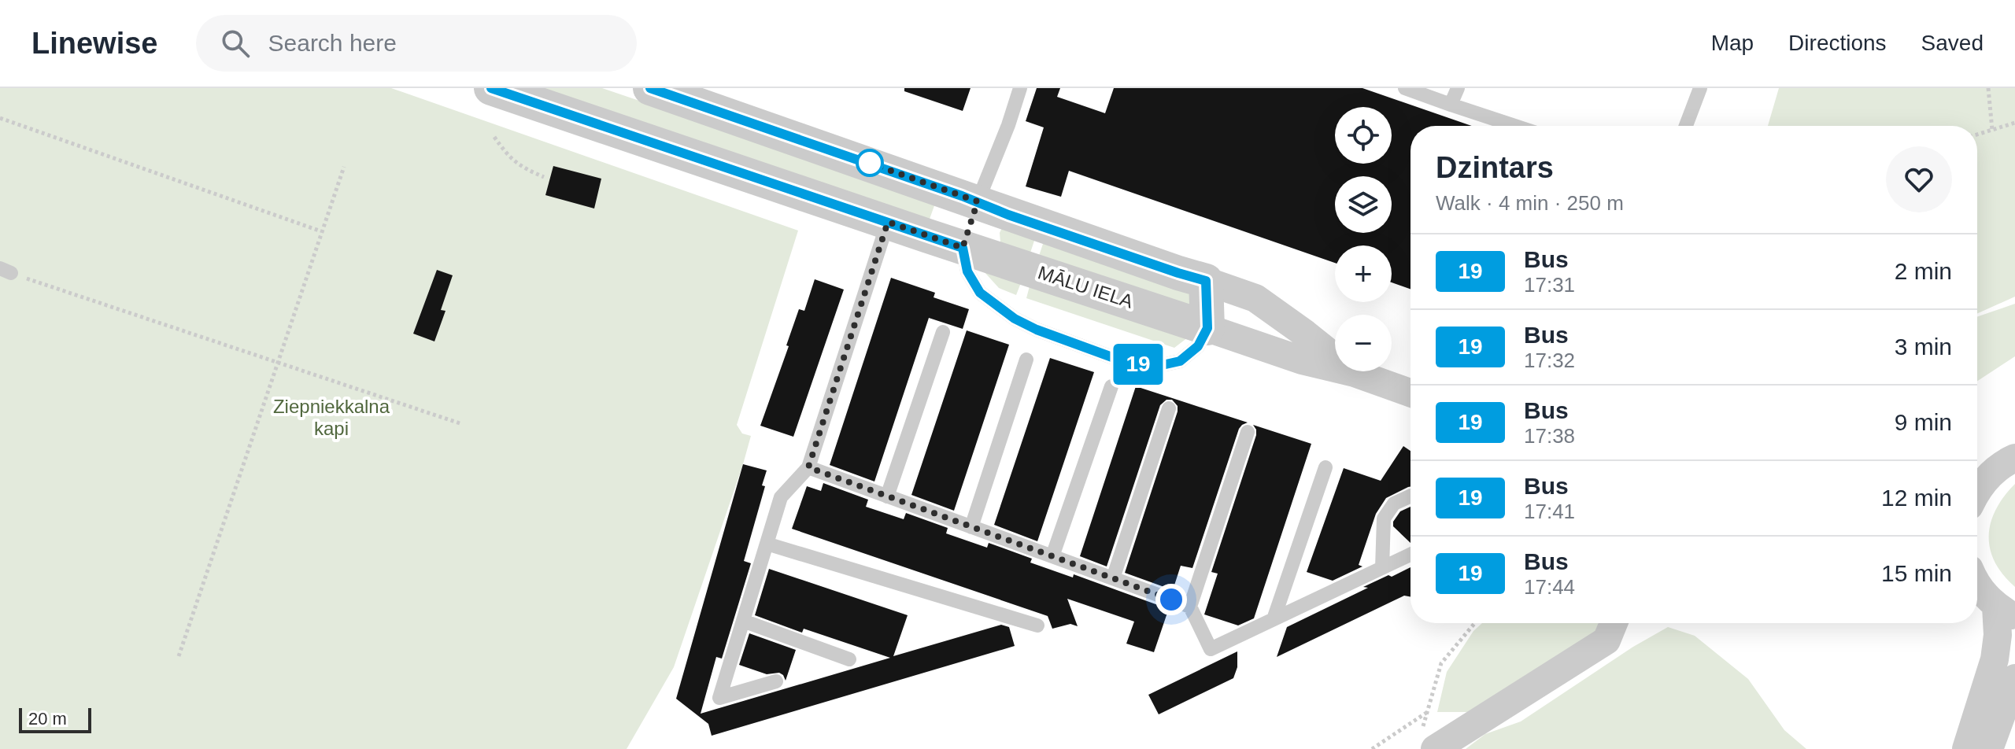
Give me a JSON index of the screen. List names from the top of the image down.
{
  "streets": {
    "street": ["MĀLU IELA"]
  },
  "parks": ["Ziepniekkalna kapi"],
  "lines": ["bus line 19"],
  "scale_bar": "20 m",
  "page": {
    "header": "Linewise",
    "search": "Search here",
    "nav": ["Map", "Directions", "Saved"],
    "on_map": "19",
    "map_buttons": ["+", "−"],
    "heading": ["Dzintars", "Walk · 4 min · 250 m"],
    "list": [
      {
        "mark": "19",
        "name": "Bus",
        "note": "17:31",
        "value": "2 min"
      },
      {
        "mark": "19",
        "name": "Bus",
        "note": "17:32",
        "value": "3 min"
      },
      {
        "mark": "19",
        "name": "Bus",
        "note": "17:38",
        "value": "9 min"
      },
      {
        "mark": "19",
        "name": "Bus",
        "note": "17:41",
        "value": "12 min"
      },
      {
        "mark": "19",
        "name": "Bus",
        "note": "17:44",
        "value": "15 min"
      }
    ],
    "scale": "20 m"
  }
}
